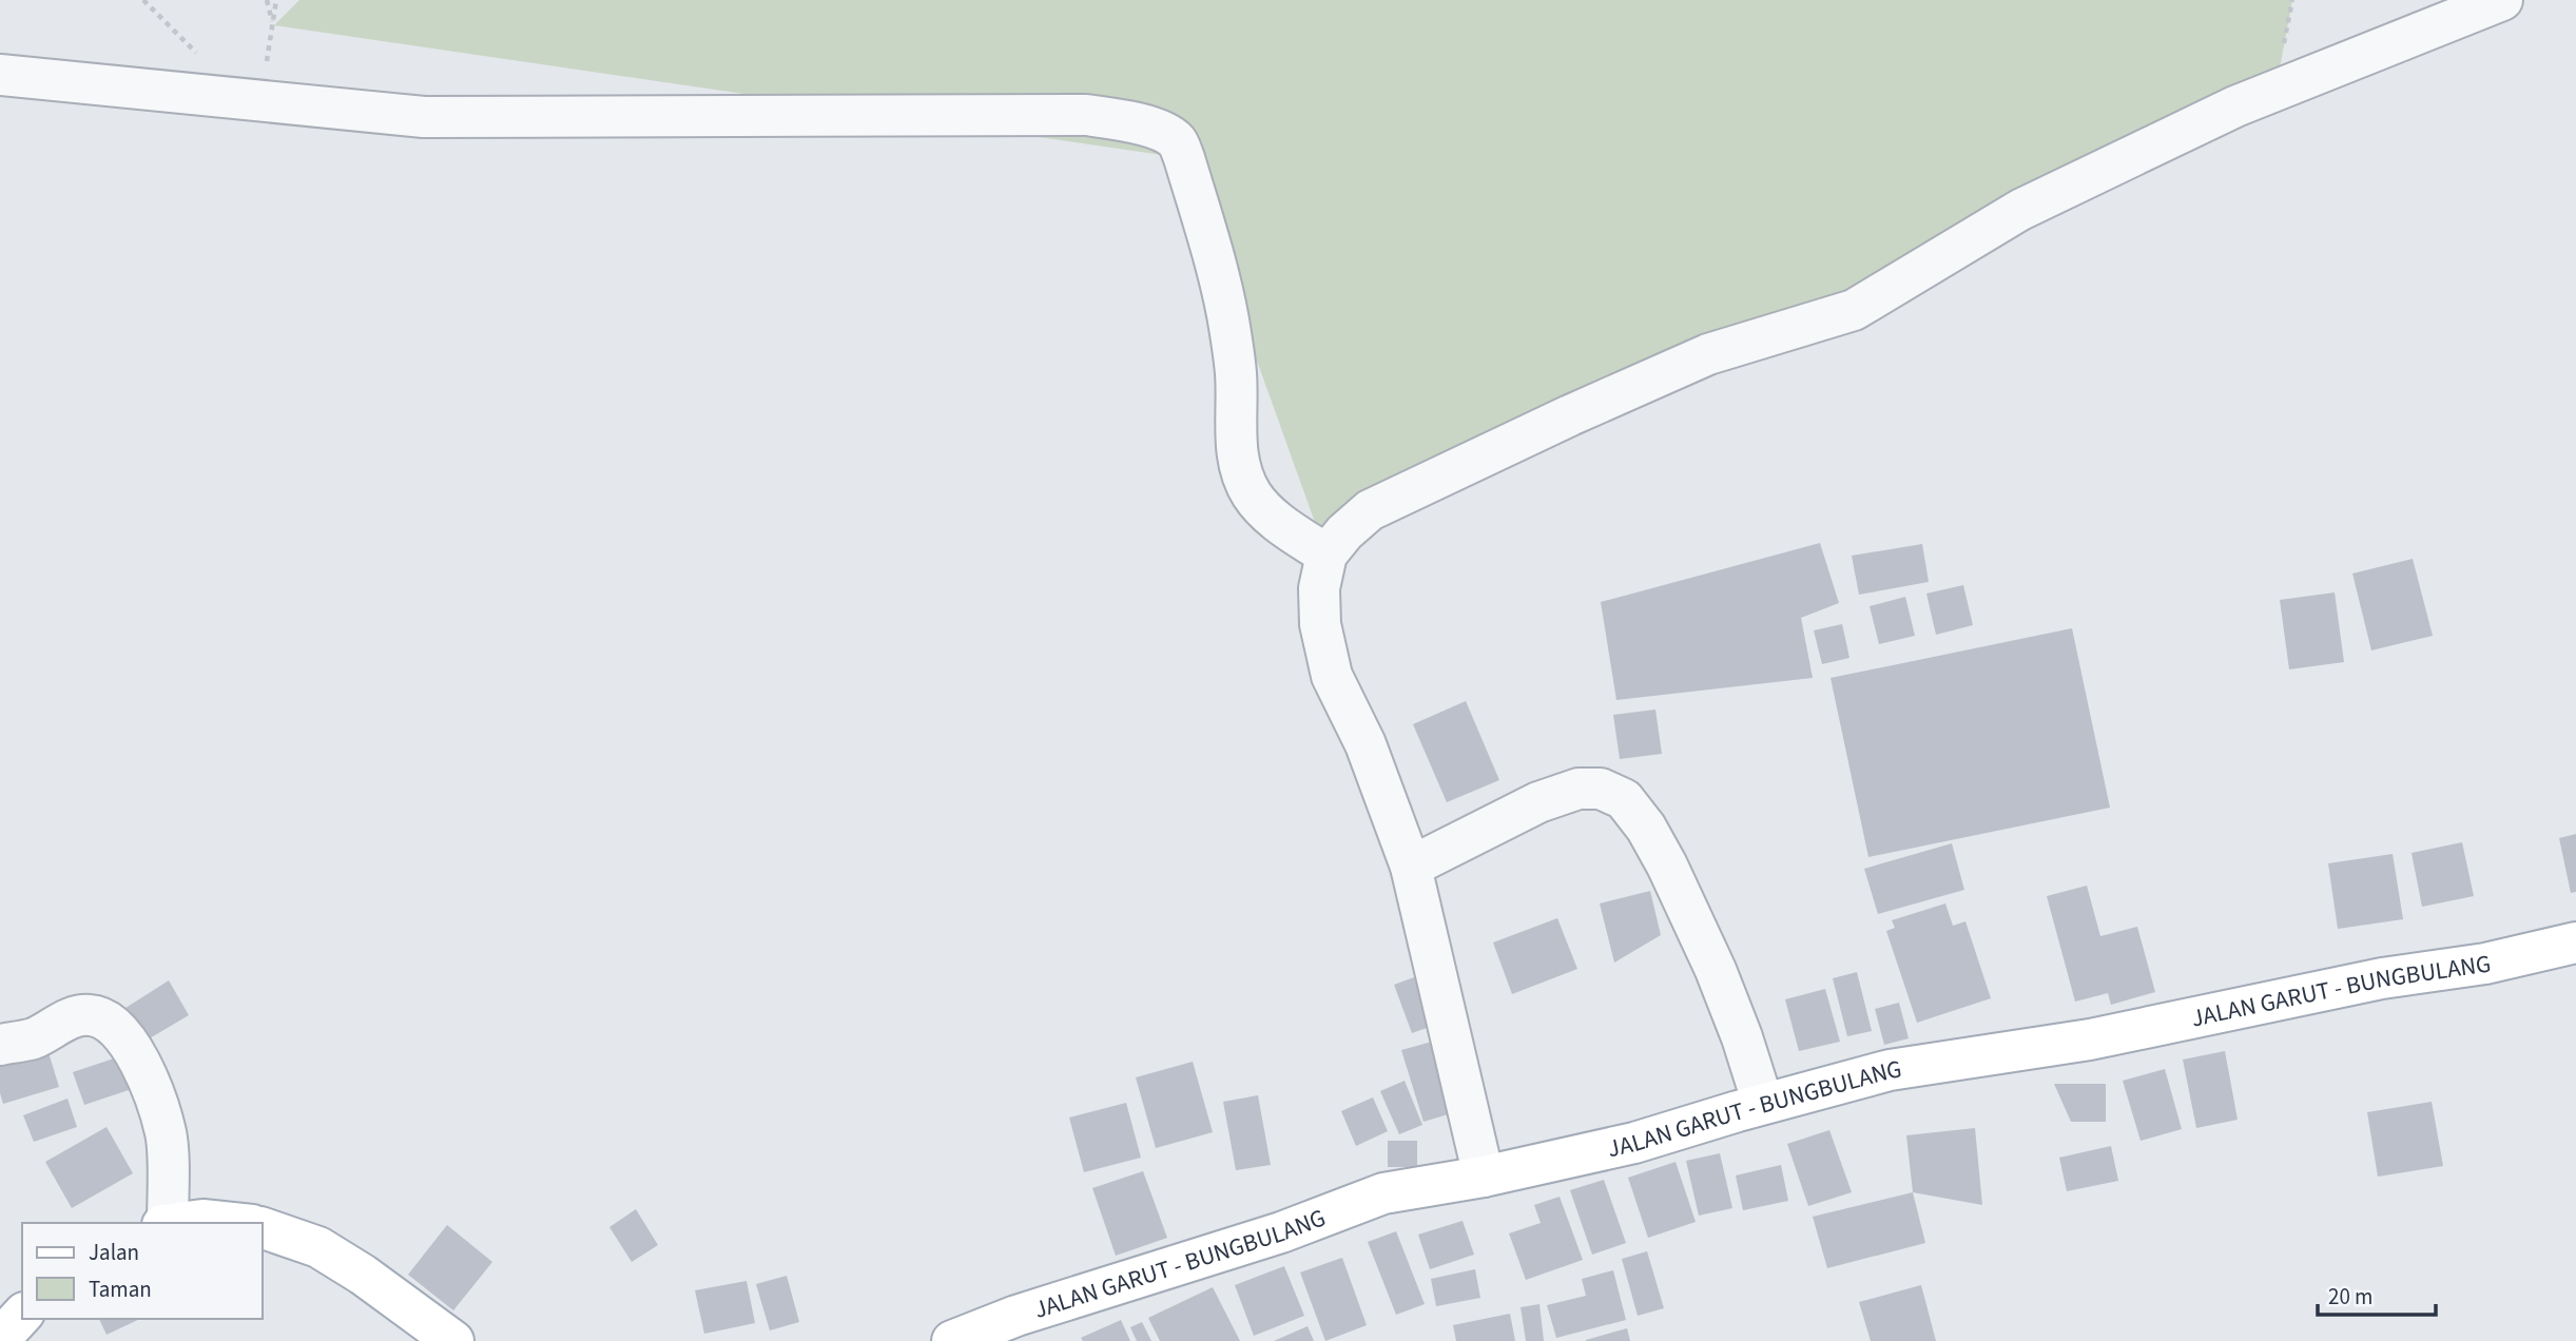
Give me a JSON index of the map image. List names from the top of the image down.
{
  "streets": {
    "main road": ["JALAN GARUT - BUNGBULANG"]
  },
  "legend": ["Jalan", "Taman"],
  "scale_bar": "20 m"
}
